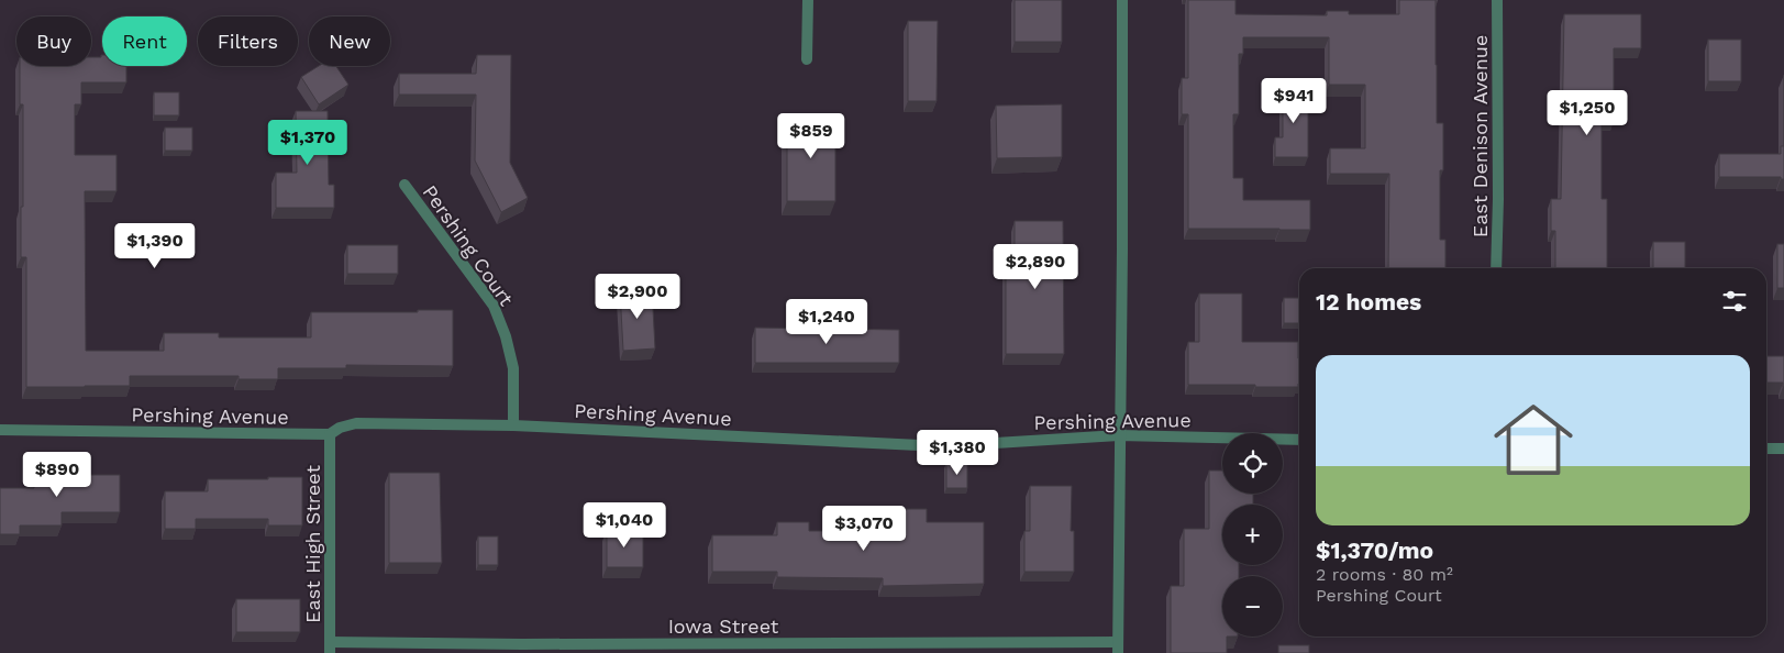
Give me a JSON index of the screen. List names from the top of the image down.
{
  "streets": {
    "street": [
      "East Denison Avenue",
      "Pershing Court",
      "Pershing Avenue",
      "East High Street",
      "Iowa Street"
    ]
  },
  "crossings": [
    ["Pershing Court", "Pershing Avenue"],
    ["Pershing Avenue", "East High Street"],
    ["East High Street", "Iowa Street"]
  ],
  "page": {
    "chip": [
      "Buy",
      "Rent",
      "Filters",
      "New"
    ],
    "price": [
      "$941",
      "$1,250",
      "$859",
      "$1,370",
      "$1,390",
      "$2,890",
      "$2,900",
      "$1,240",
      "$1,380",
      "$890",
      "$1,040",
      "$3,070"
    ],
    "heading": "12 homes",
    "list": [
      {
        "name": "$1,370/mo",
        "note": "2 rooms · 80 m² · Pershing Court"
      }
    ],
    "map_buttons": ["+", "−"]
  }
}
